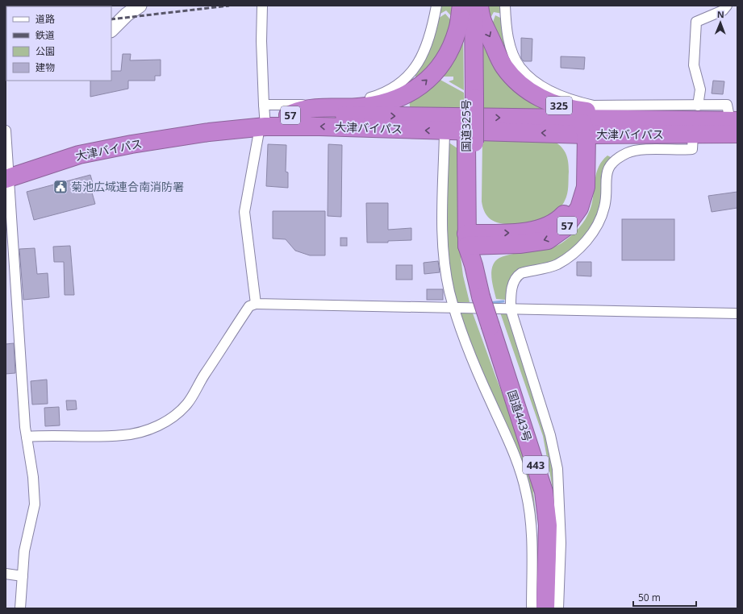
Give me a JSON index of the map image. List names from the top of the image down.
{
  "streets": {
    "highway": [
      "325",
      "57",
      "国道325号",
      "大津バイパス",
      "国道443号",
      "443"
    ]
  },
  "crossings": [
    ["325", "大津バイパス"],
    ["57", "国道325号"],
    ["57", "大津バイパス"],
    ["57", "国道443号"],
    ["国道325号", "国道443号"]
  ],
  "places": {
    "public building": ["菊池広域連合南消防署"]
  },
  "legend": [
    "道路",
    "鉄道",
    "公園",
    "建物"
  ],
  "scale_bar": "50 m",
  "north": "top"
}
